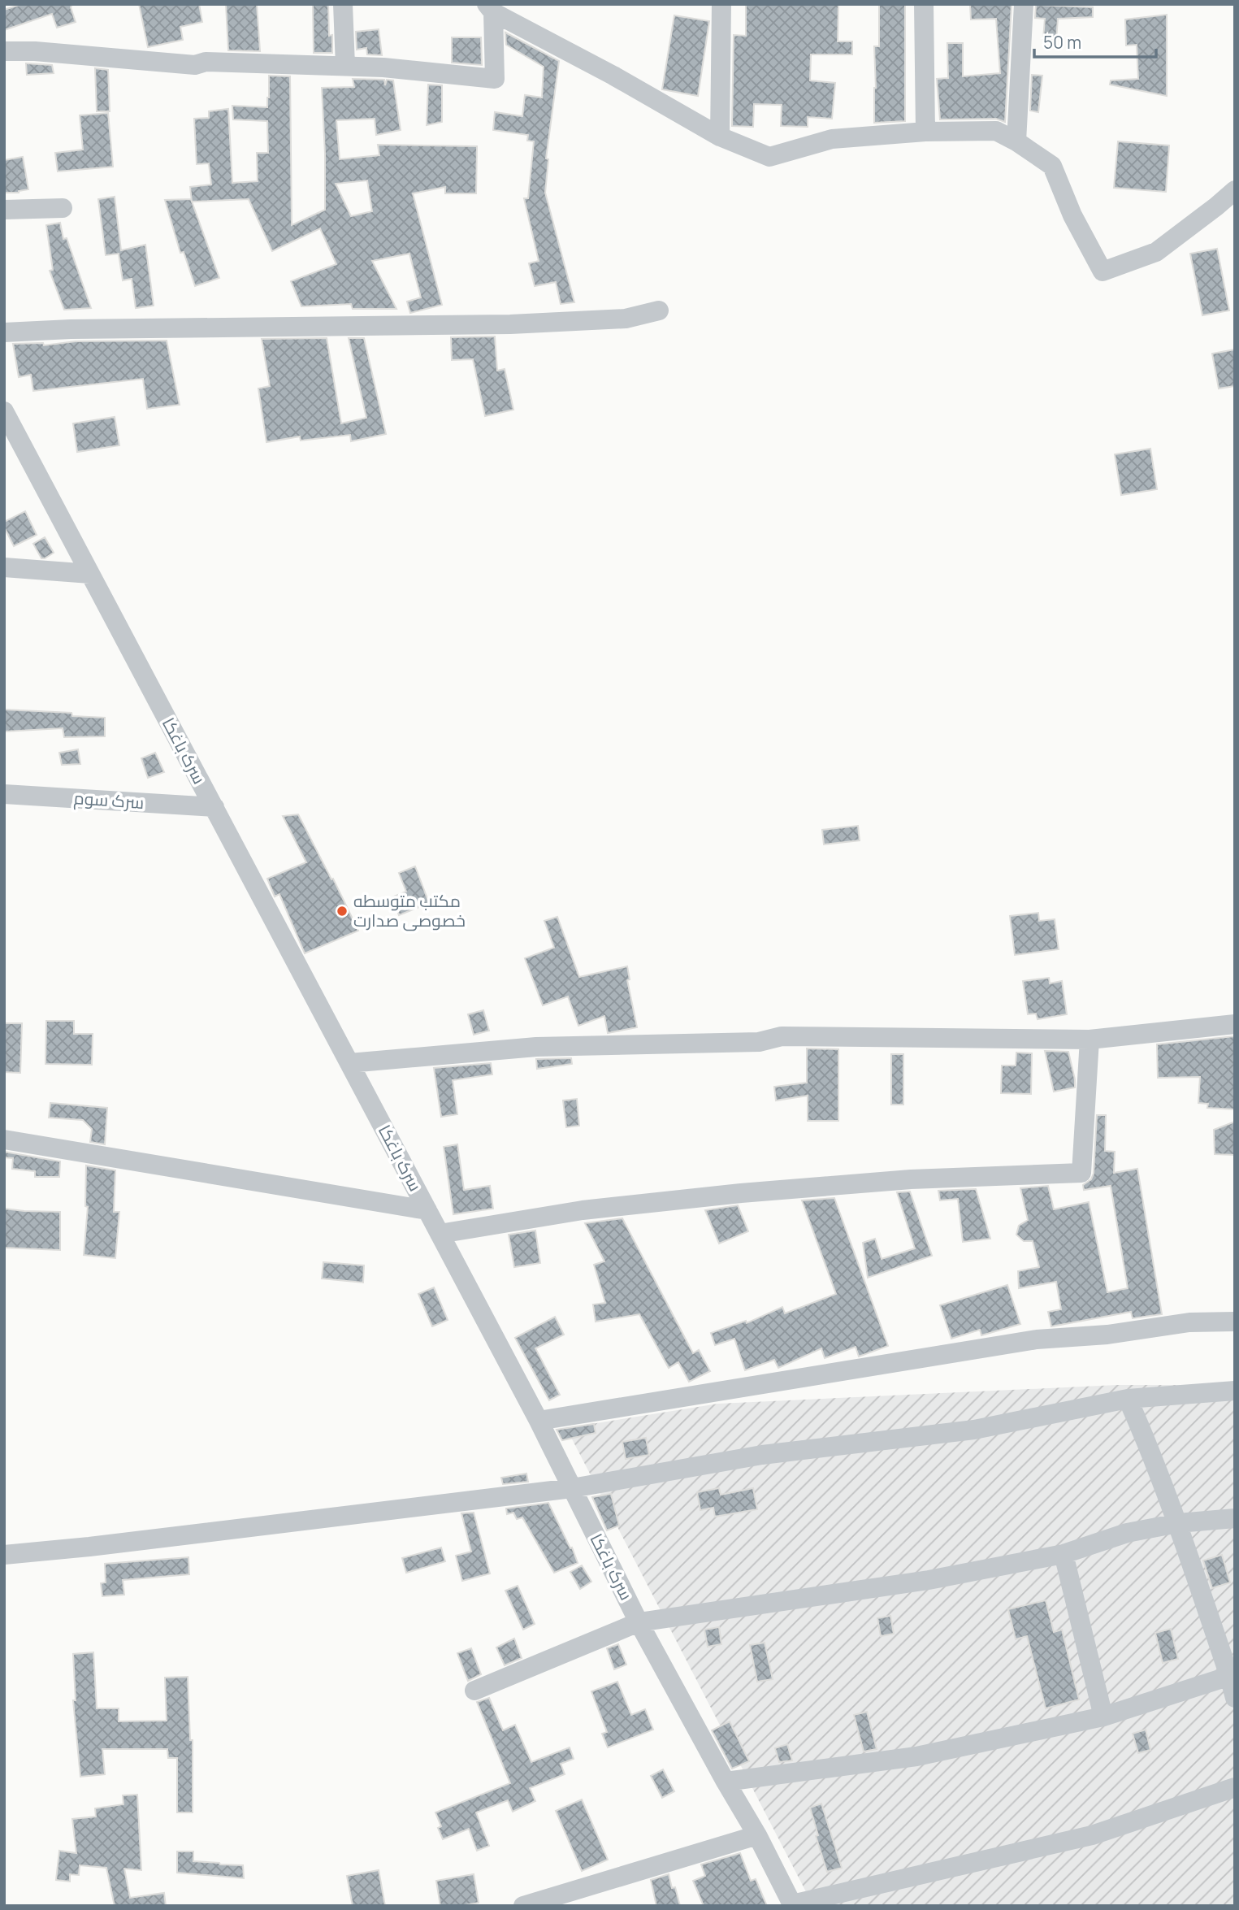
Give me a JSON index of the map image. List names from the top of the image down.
{
  "streets": {
    "street": ["سرک باغکا", "سرک سوم"]
  },
  "crossings": [
    ["سرک باغکا", "سرک سوم"]
  ],
  "places": ["مکتب متوسطه خصوصی صدارت"],
  "scale_bar": "50 m"
}
